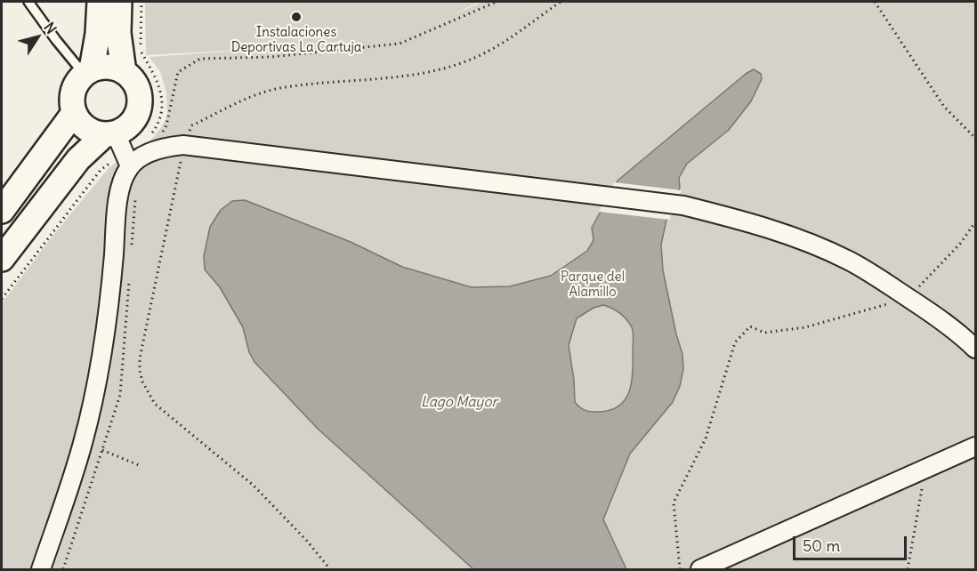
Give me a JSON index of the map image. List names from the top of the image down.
{
  "water": ["Lago Mayor"],
  "parks": ["Parque del Alamillo"],
  "places": ["Instalaciones Deportivas La Cartuja"],
  "scale_bar": "50 m",
  "north": "top right"
}
